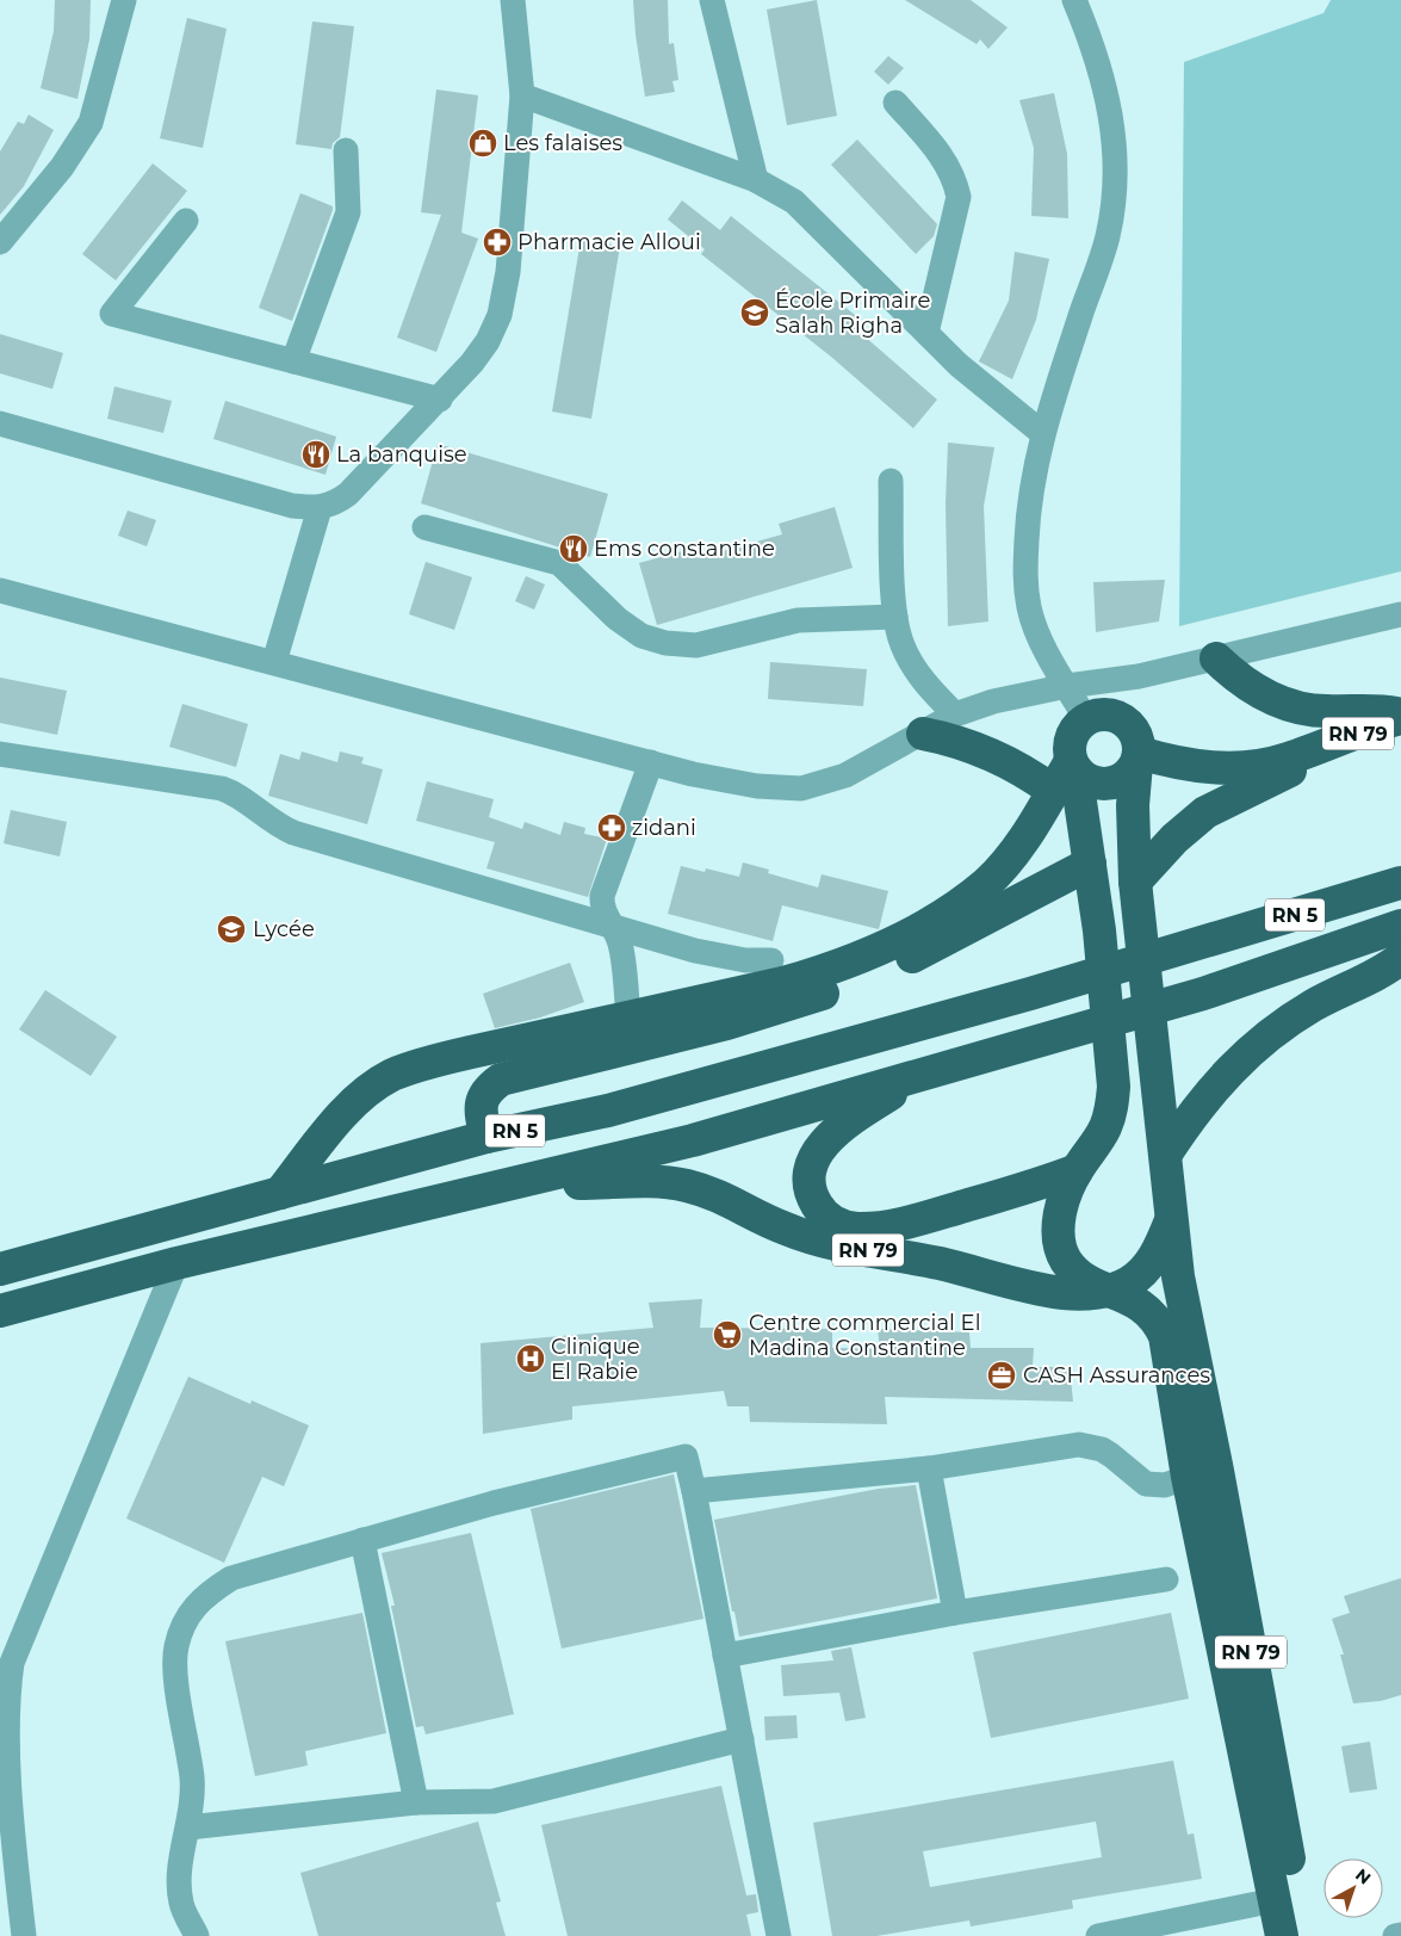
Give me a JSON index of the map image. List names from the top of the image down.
{
  "streets": {
    "highway": ["RN 79", "RN 5"]
  },
  "crossings": [
    ["RN 79", "RN 5"]
  ],
  "places": {
    "shop": ["Les falaises"],
    "pharmacy": ["Pharmacie Alloui", "zidani"],
    "school or university": ["École Primaire Salah Righa", "Lycée"],
    "restaurant": ["La banquise", "Ems constantine"],
    "supermarket": ["Centre commercial El Madina Constantine"],
    "hospital": ["Clinique El Rabie"],
    "office": ["CASH Assurances"]
  },
  "north": "top right"
}
